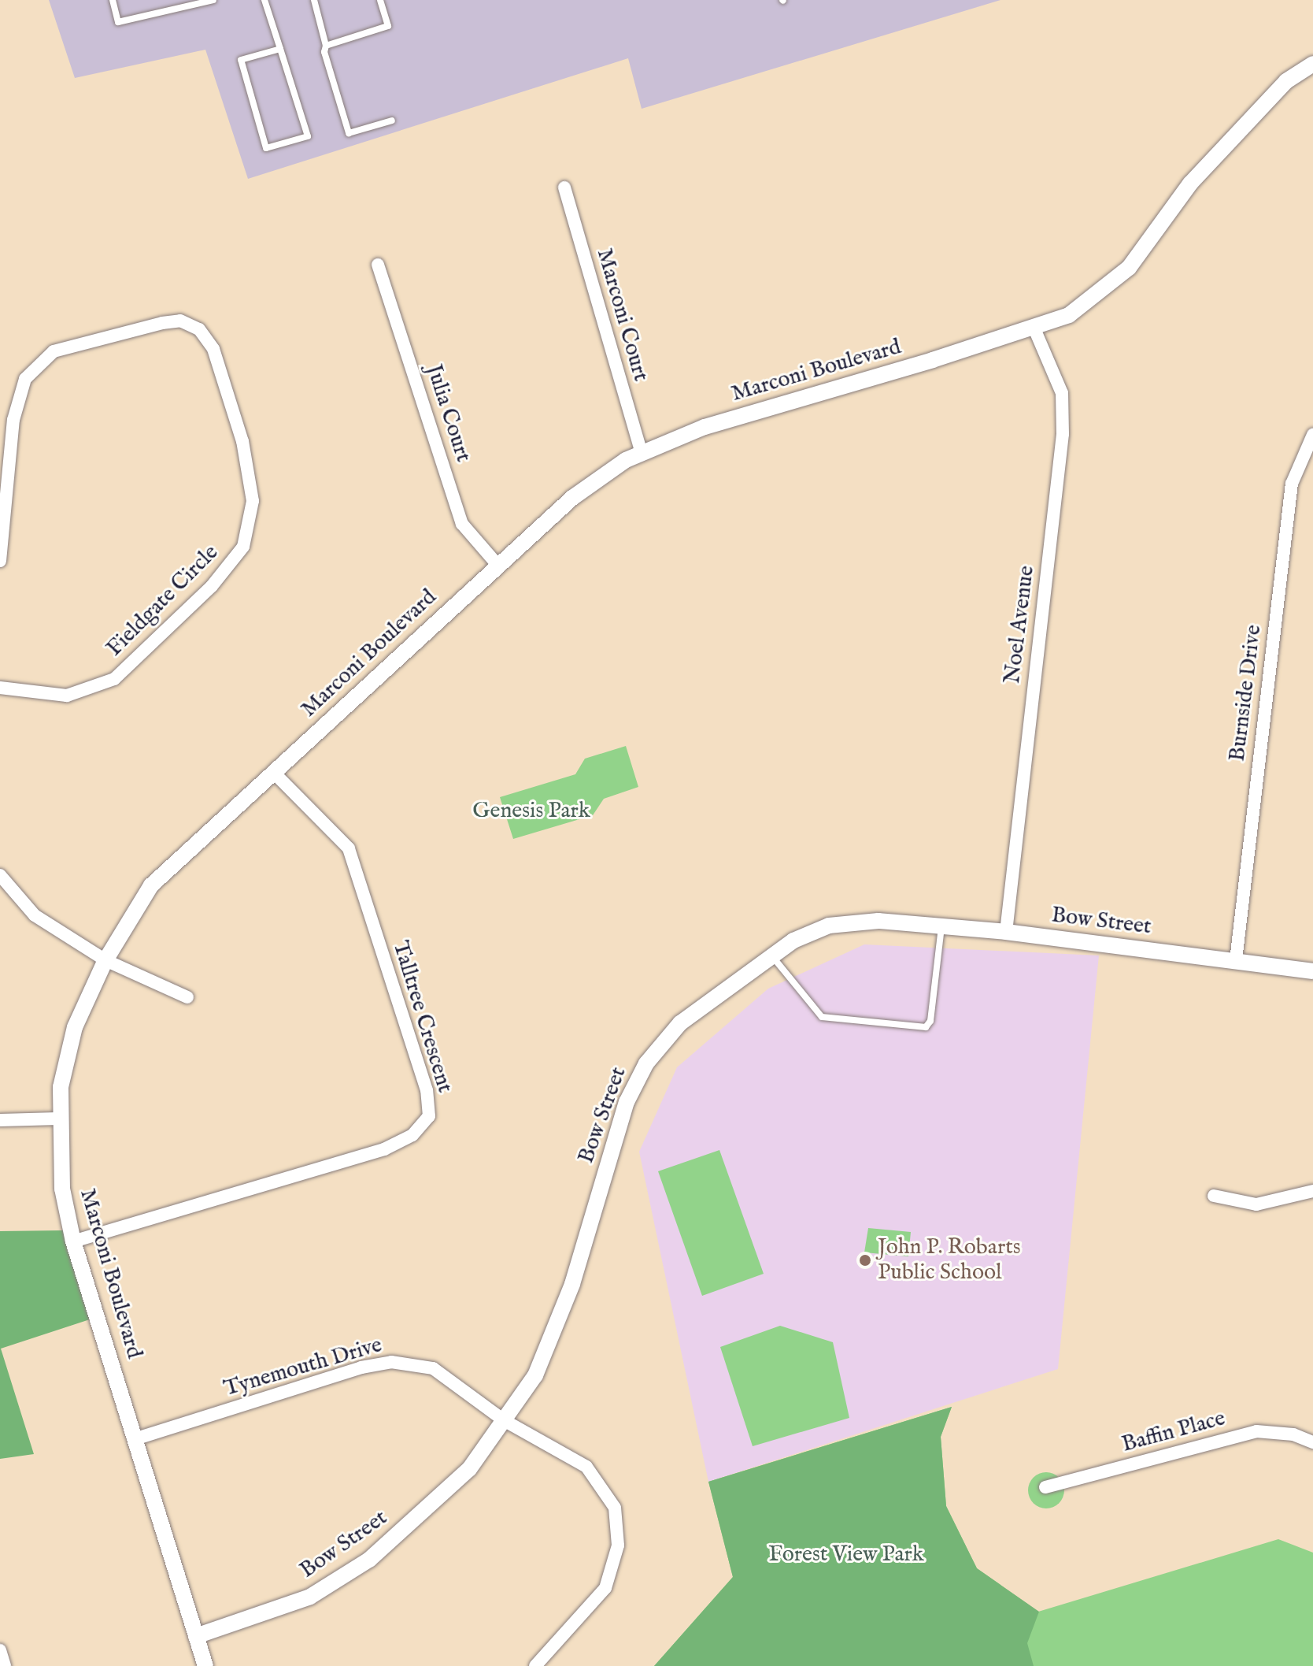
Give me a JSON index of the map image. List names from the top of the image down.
{
  "streets": {
    "street": [
      "Marconi Court",
      "Marconi Boulevard",
      "Julia Court",
      "Fieldgate Circle",
      "Noel Avenue",
      "Burnside Drive",
      "Bow Street",
      "Talltree Crescent",
      "Tynemouth Drive",
      "Baffin Place"
    ]
  },
  "crossings": [
    ["Marconi Court", "Marconi Boulevard"],
    ["Marconi Boulevard", "Julia Court"],
    ["Marconi Boulevard", "Noel Avenue"],
    ["Marconi Boulevard", "Bow Street"],
    ["Marconi Boulevard", "Talltree Crescent"],
    ["Marconi Boulevard", "Tynemouth Drive"],
    ["Noel Avenue", "Bow Street"],
    ["Burnside Drive", "Bow Street"],
    ["Bow Street", "Tynemouth Drive"]
  ],
  "parks": ["Genesis Park", "Forest View Park"],
  "places": ["John P. Robarts Public School"]
}
